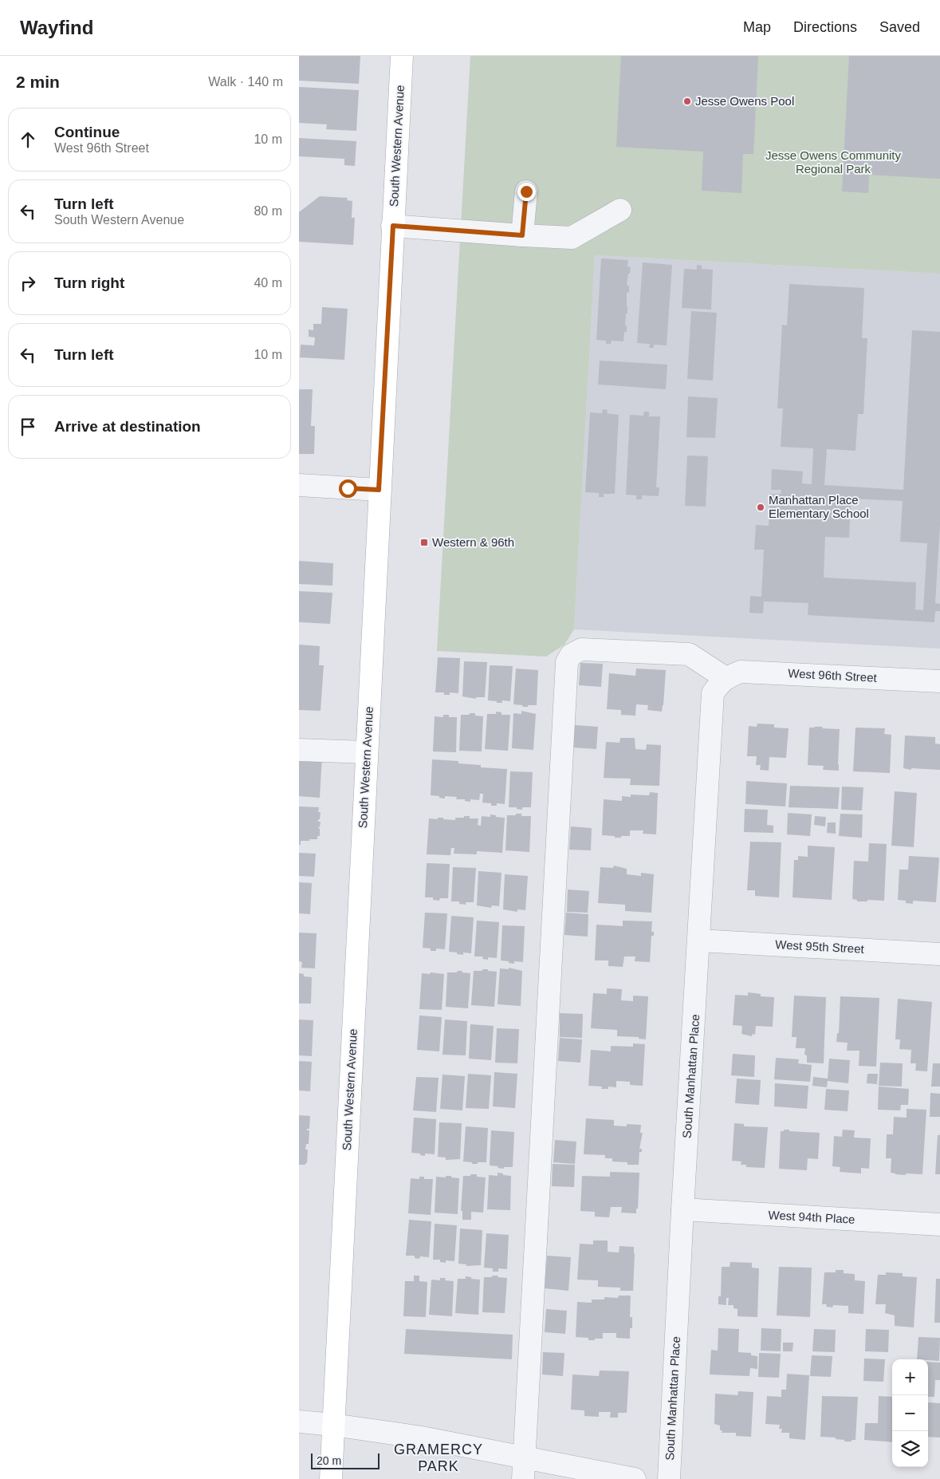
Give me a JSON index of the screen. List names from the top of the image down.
{
  "streets": {
    "main road": ["South Western Avenue"],
    "street": [
      "West 96th Street",
      "West 95th Street",
      "South Manhattan Place",
      "West 94th Place"
    ]
  },
  "crossings": [
    ["West 96th Street", "South Manhattan Place"],
    ["West 95th Street", "South Manhattan Place"],
    ["South Manhattan Place", "West 94th Place"]
  ],
  "districts": ["GRAMERCY PARK"],
  "parks": ["Jesse Owens Community Regional Park"],
  "places": {
    "other": ["Jesse Owens Pool", "Manhattan Place Elementary School"],
    "transit": ["Western & 96th"]
  },
  "scale_bar": "20 m",
  "page": {
    "header": "Wayfind",
    "nav": ["Map", "Directions", "Saved"],
    "heading": ["2 min", "Walk · 140 m"],
    "list": [
      ["Continue", "West 96th Street", "10 m"],
      ["Turn left", "South Western Avenue", "80 m"],
      ["Turn right", "40 m"],
      ["Turn left", "10 m"],
      "Arrive at destination"
    ],
    "map_buttons": ["+", "−"],
    "scale": "20 m"
  }
}
